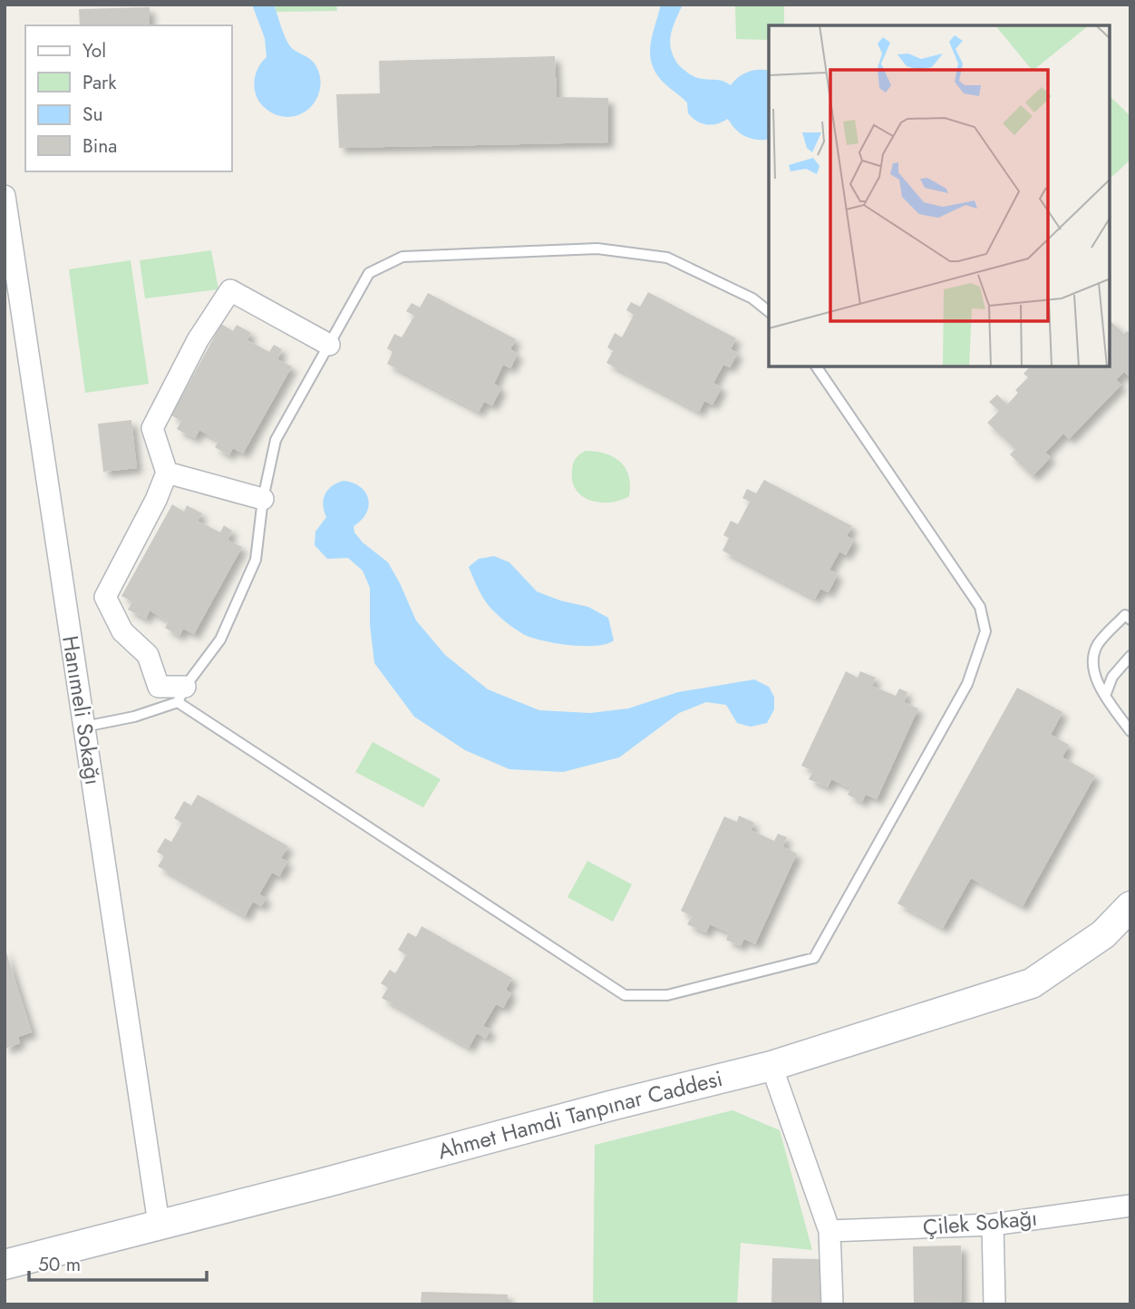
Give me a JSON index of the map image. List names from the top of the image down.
{
  "streets": {
    "street": ["Hanımeli Sokağı", "Ahmet Hamdi Tanpınar Caddesi", "Çilek Sokağı"]
  },
  "crossings": [
    ["Hanımeli Sokağı", "Ahmet Hamdi Tanpınar Caddesi"]
  ],
  "legend": [
    "Yol",
    "Park",
    "Su",
    "Bina"
  ],
  "scale_bar": "50 m"
}
